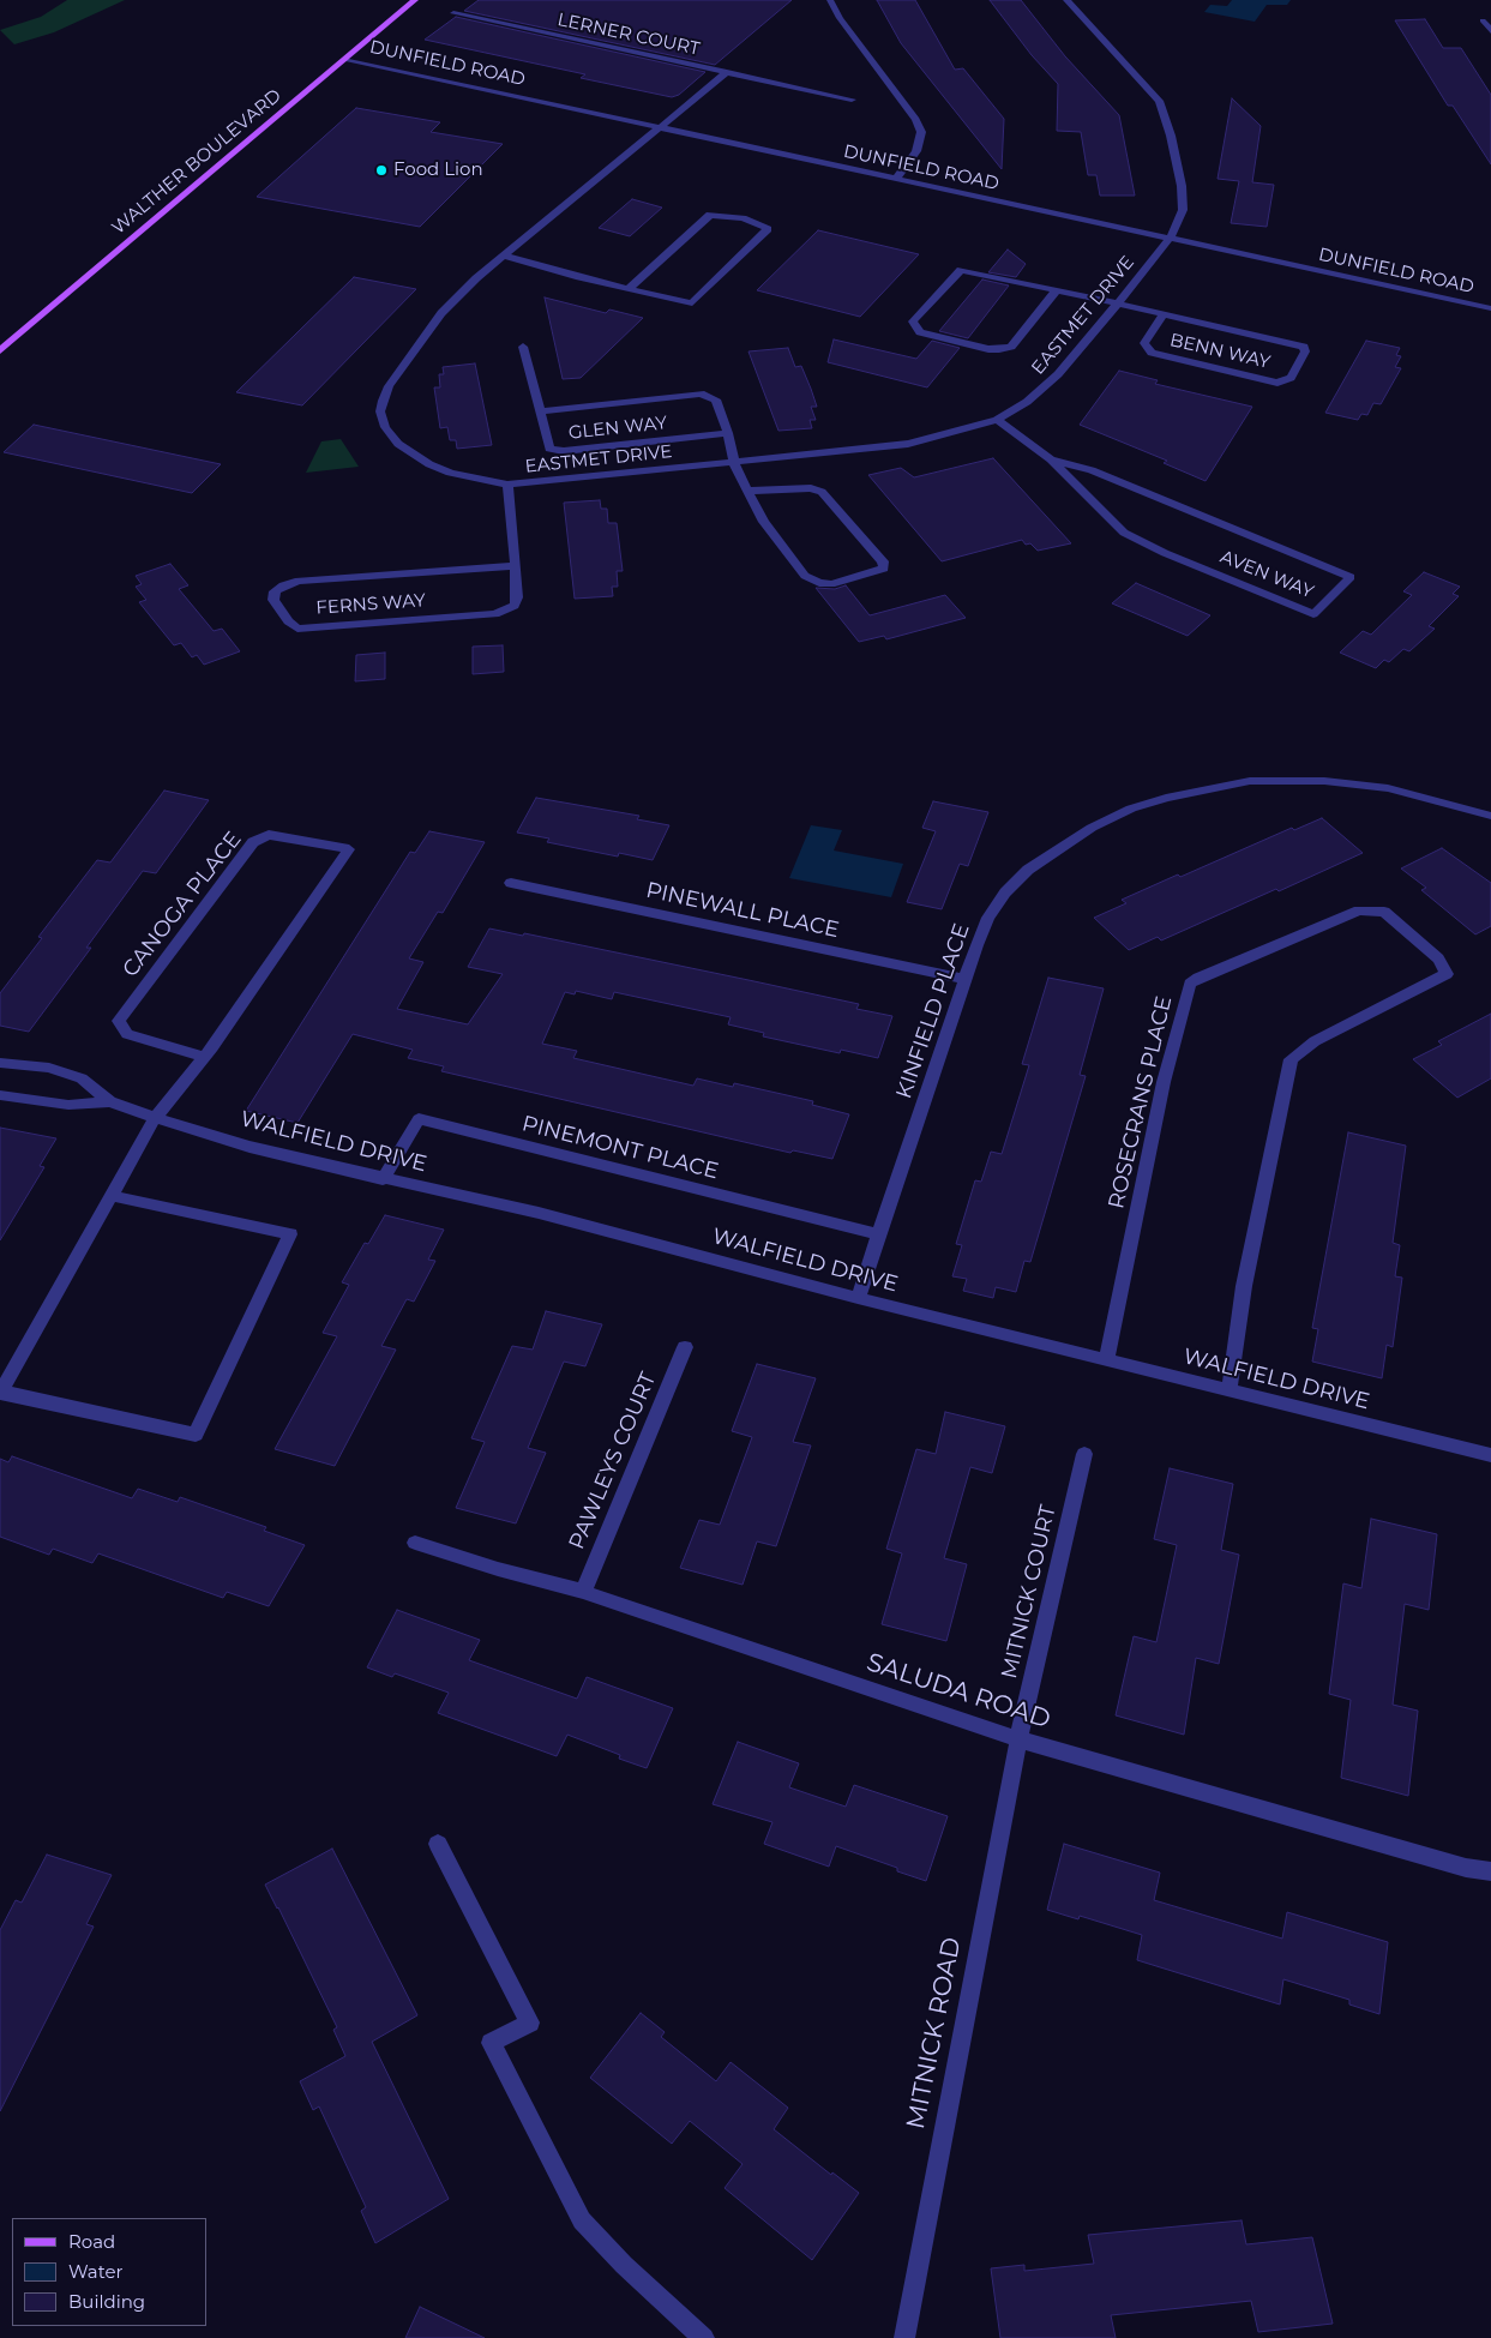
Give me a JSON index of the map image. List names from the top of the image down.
{
  "streets": {
    "main road": ["WALTHER BOULEVARD"],
    "street": [
      "LERNER COURT",
      "DUNFIELD ROAD",
      "EASTMET DRIVE",
      "BENN WAY",
      "GLEN WAY",
      "AVEN WAY",
      "FERNS WAY",
      "CANOGA PLACE",
      "PINEWALL PLACE",
      "KINFIELD PLACE",
      "ROSECRANS PLACE",
      "WALFIELD DRIVE",
      "PINEMONT PLACE",
      "PAWLEYS COURT",
      "MITNICK COURT",
      "SALUDA ROAD",
      "MITNICK ROAD"
    ]
  },
  "crossings": [
    ["LERNER COURT", "DUNFIELD ROAD"],
    ["LERNER COURT", "EASTMET DRIVE"],
    ["DUNFIELD ROAD", "WALTHER BOULEVARD"],
    ["DUNFIELD ROAD", "EASTMET DRIVE"],
    ["EASTMET DRIVE", "BENN WAY"],
    ["EASTMET DRIVE", "GLEN WAY"],
    ["EASTMET DRIVE", "AVEN WAY"],
    ["EASTMET DRIVE", "FERNS WAY"],
    ["CANOGA PLACE", "WALFIELD DRIVE"],
    ["PINEWALL PLACE", "KINFIELD PLACE"],
    ["KINFIELD PLACE", "WALFIELD DRIVE"],
    ["KINFIELD PLACE", "PINEMONT PLACE"],
    ["ROSECRANS PLACE", "WALFIELD DRIVE"],
    ["WALFIELD DRIVE", "PINEMONT PLACE"],
    ["PAWLEYS COURT", "SALUDA ROAD"],
    ["MITNICK COURT", "SALUDA ROAD"],
    ["MITNICK COURT", "MITNICK ROAD"],
    ["SALUDA ROAD", "MITNICK ROAD"]
  ],
  "places": ["Food Lion"],
  "legend": ["Road", "Water", "Building"]
}
